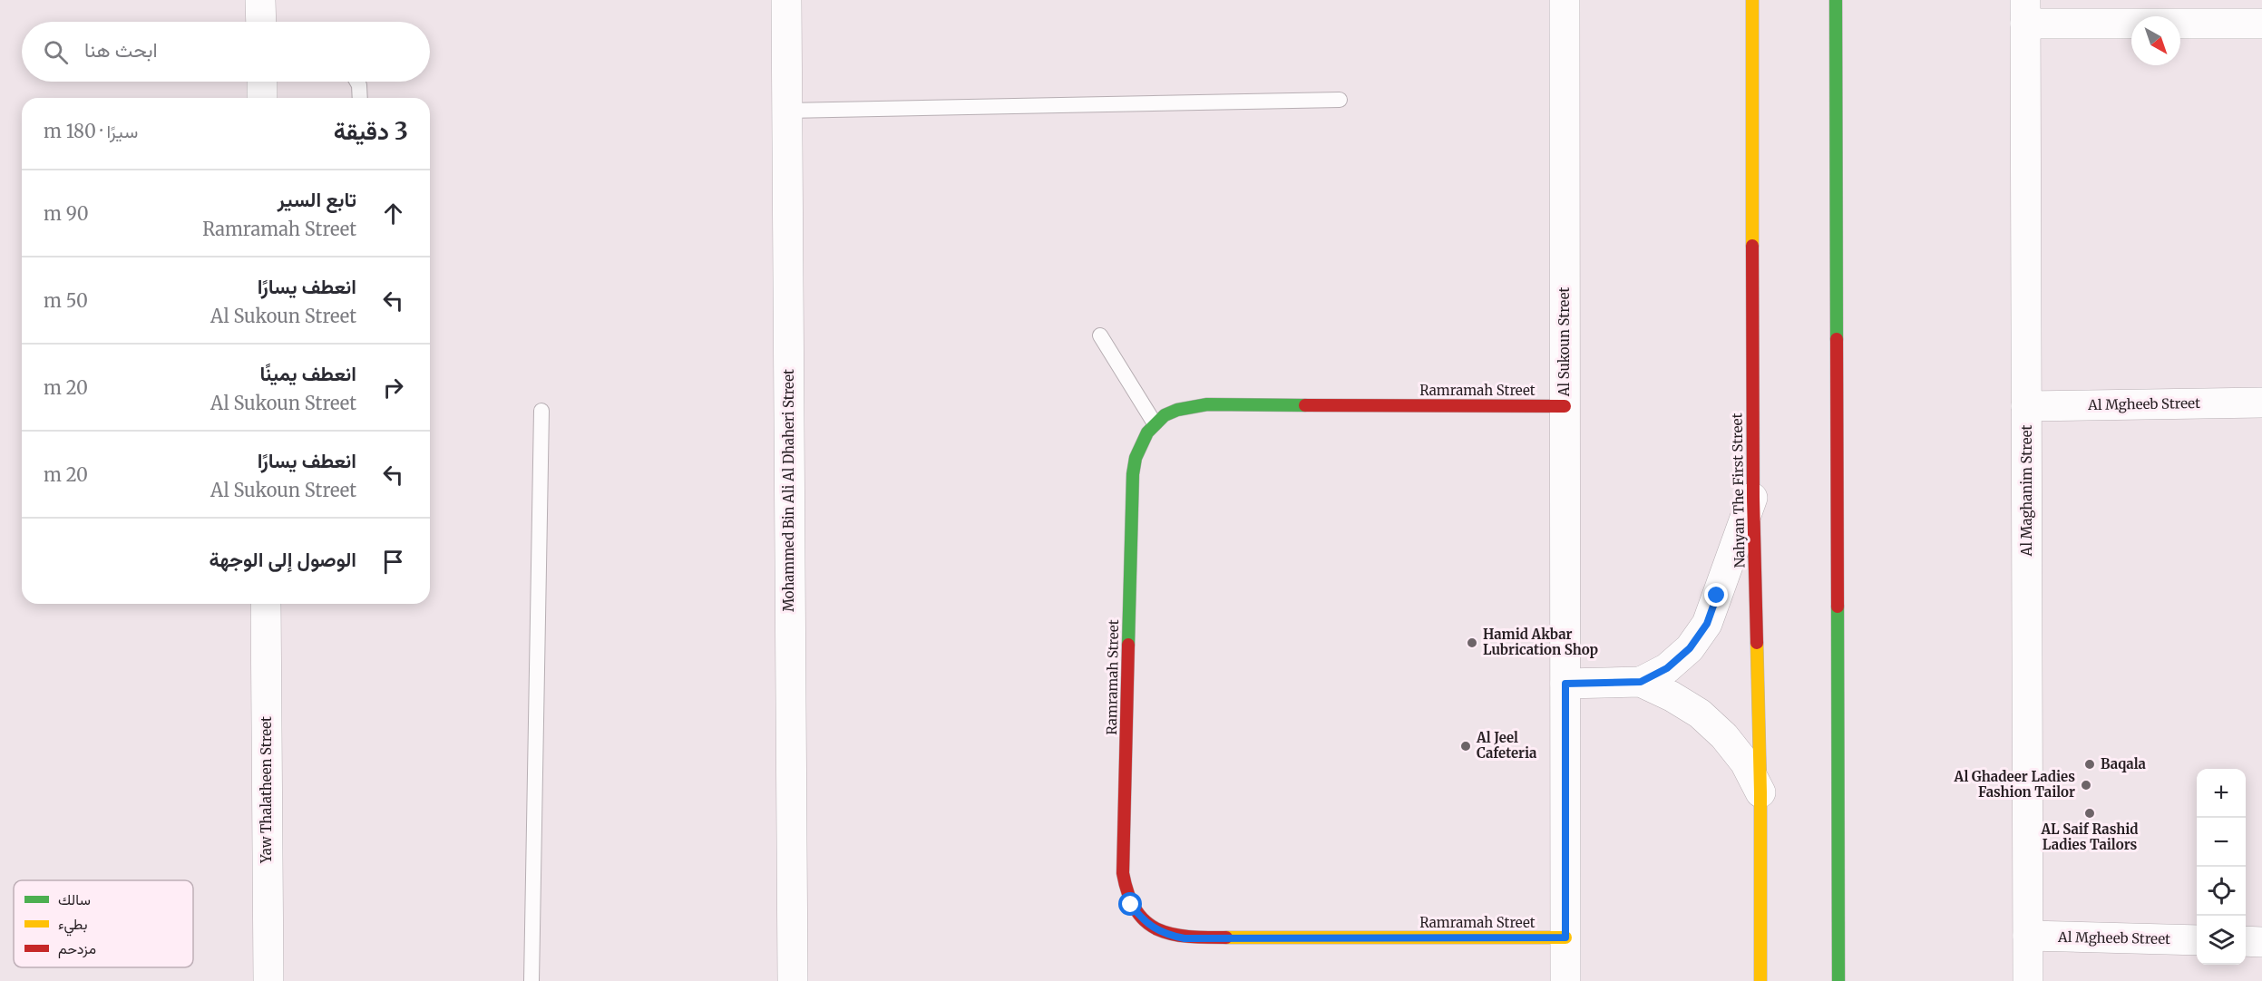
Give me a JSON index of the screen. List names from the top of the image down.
{
  "streets": {
    "main road": ["Ramramah Street", "Nahyan The First Street"],
    "street": [
      "Al Sukoun Street",
      "Al Mgheeb Street",
      "Mohammed Bin Ali Al Dhaheri Street",
      "Al Maghanim Street",
      "Yaw Thalatheen Street"
    ]
  },
  "crossings": [
    ["Al Sukoun Street", "Ramramah Street"],
    ["Al Mgheeb Street", "Al Maghanim Street"]
  ],
  "places": [
    "Hamid Akbar Lubrication Shop",
    "Al Jeel Cafeteria",
    "Baqala",
    "Al Ghadeer Ladies Fashion Tailor",
    "AL Saif Rashid Ladies Tailors"
  ],
  "legend": ["سالك", "بطيء", "مزدحم"],
  "north": "bottom right",
  "page": {
    "search": "ابحث هنا",
    "heading": ["3 دقيقة", "سيرًا · 180 m"],
    "list": [
      ["تابع السير", "Ramramah Street", "90 m"],
      ["انعطف يسارًا", "Al Sukoun Street", "50 m"],
      ["انعطف يمينًا", "Al Sukoun Street", "20 m"],
      ["انعطف يسارًا", "Al Sukoun Street", "20 m"],
      "الوصول إلى الوجهة"
    ],
    "map_buttons": ["+", "−"]
  }
}
